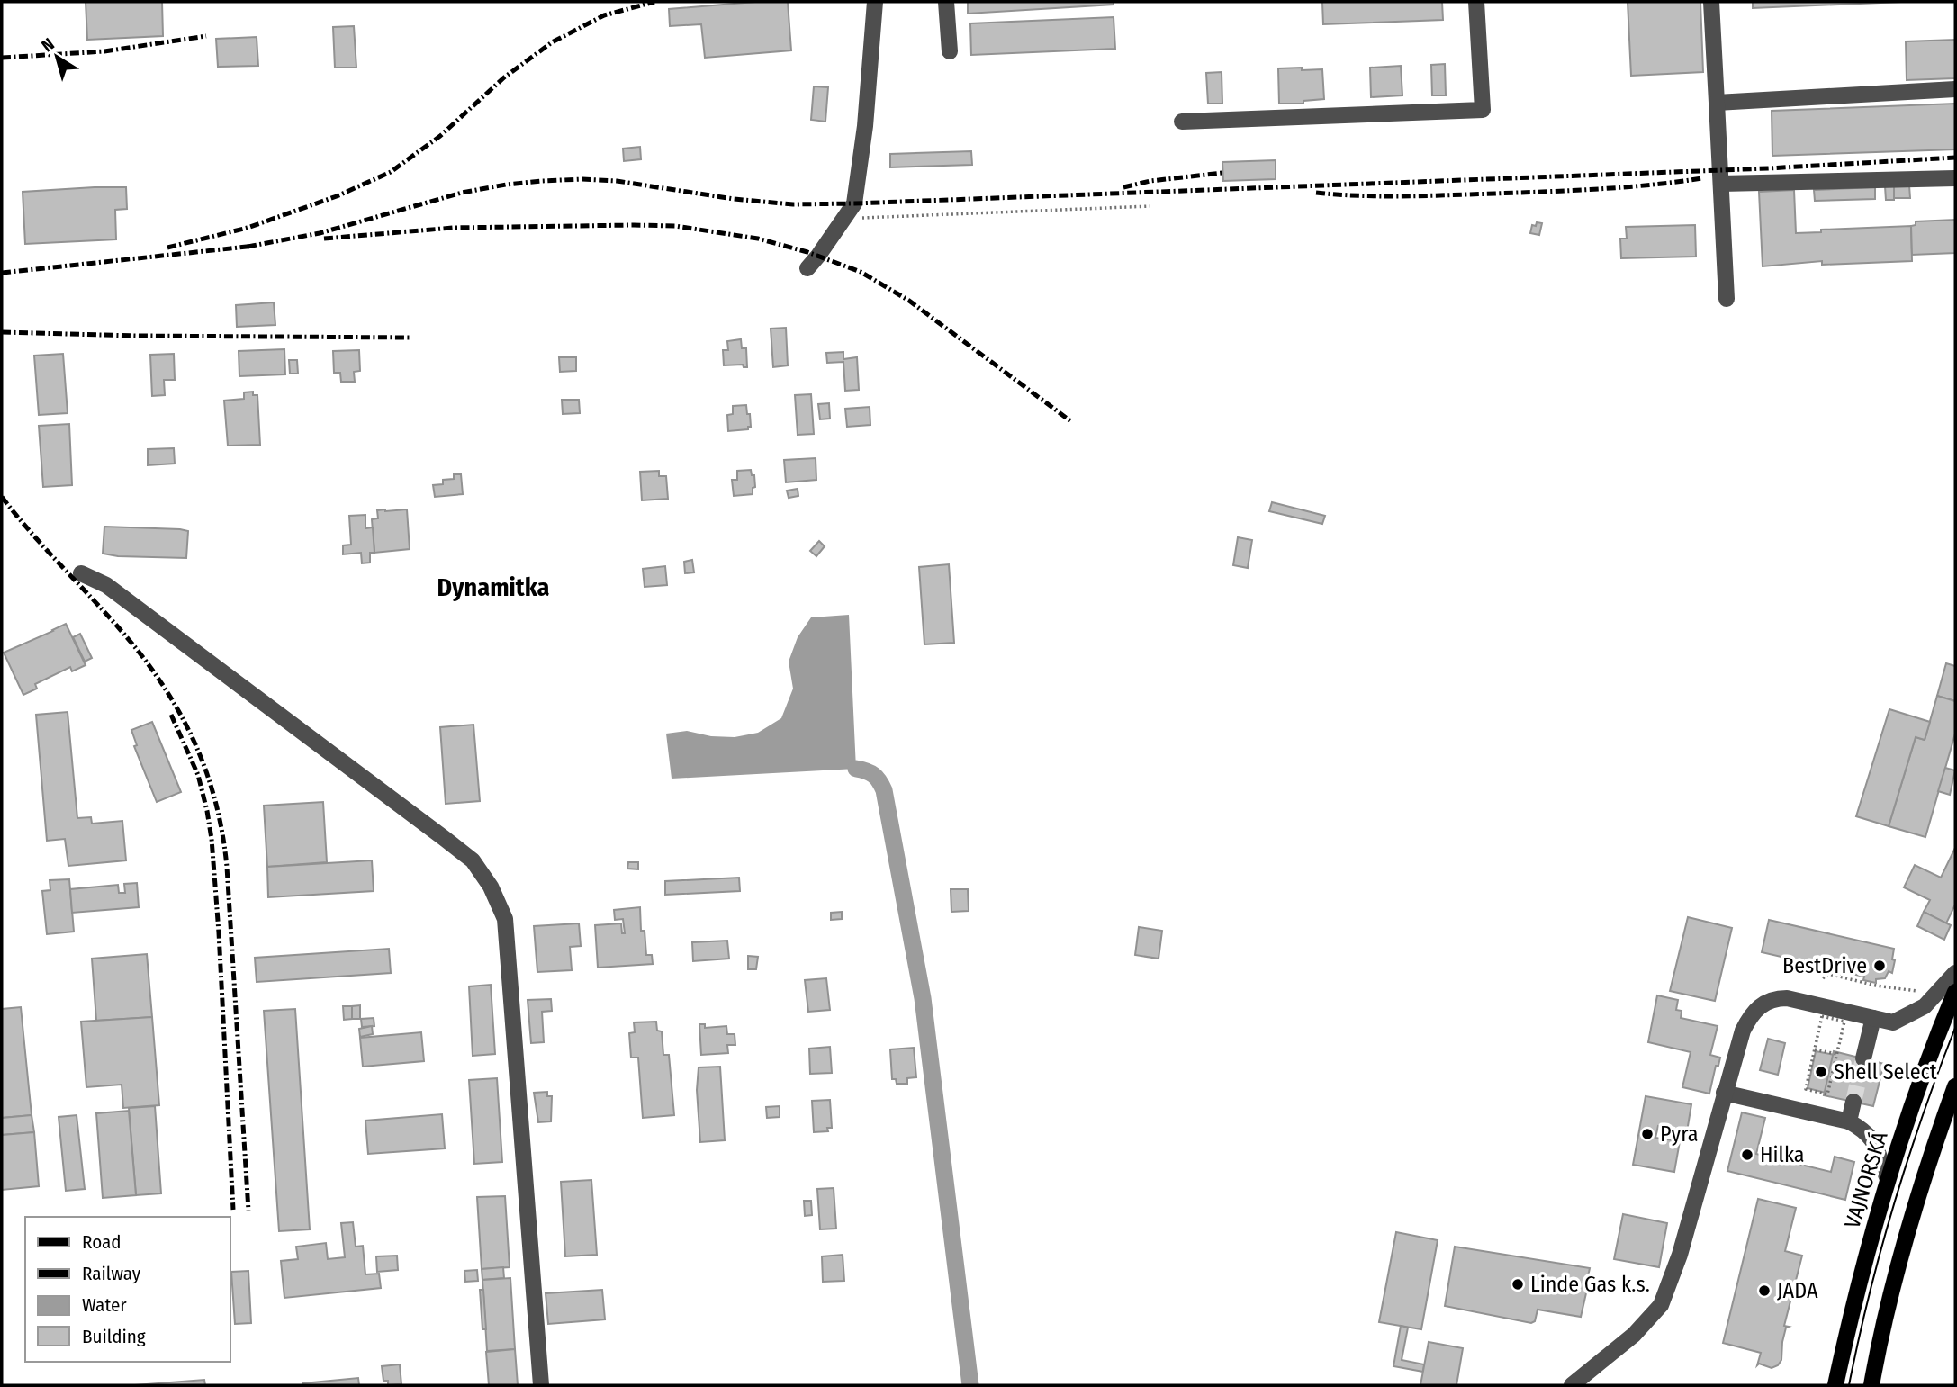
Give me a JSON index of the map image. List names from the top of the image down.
{
  "streets": {
    "main road": ["VAJNORSKÁ"]
  },
  "districts": ["Dynamitka"],
  "places": [
    "BestDrive",
    "Shell Select",
    "Pyra",
    "Hilka",
    "Linde Gas k.s.",
    "JADA"
  ],
  "legend": [
    "Road",
    "Railway",
    "Water",
    "Building"
  ],
  "north": "top left"
}
